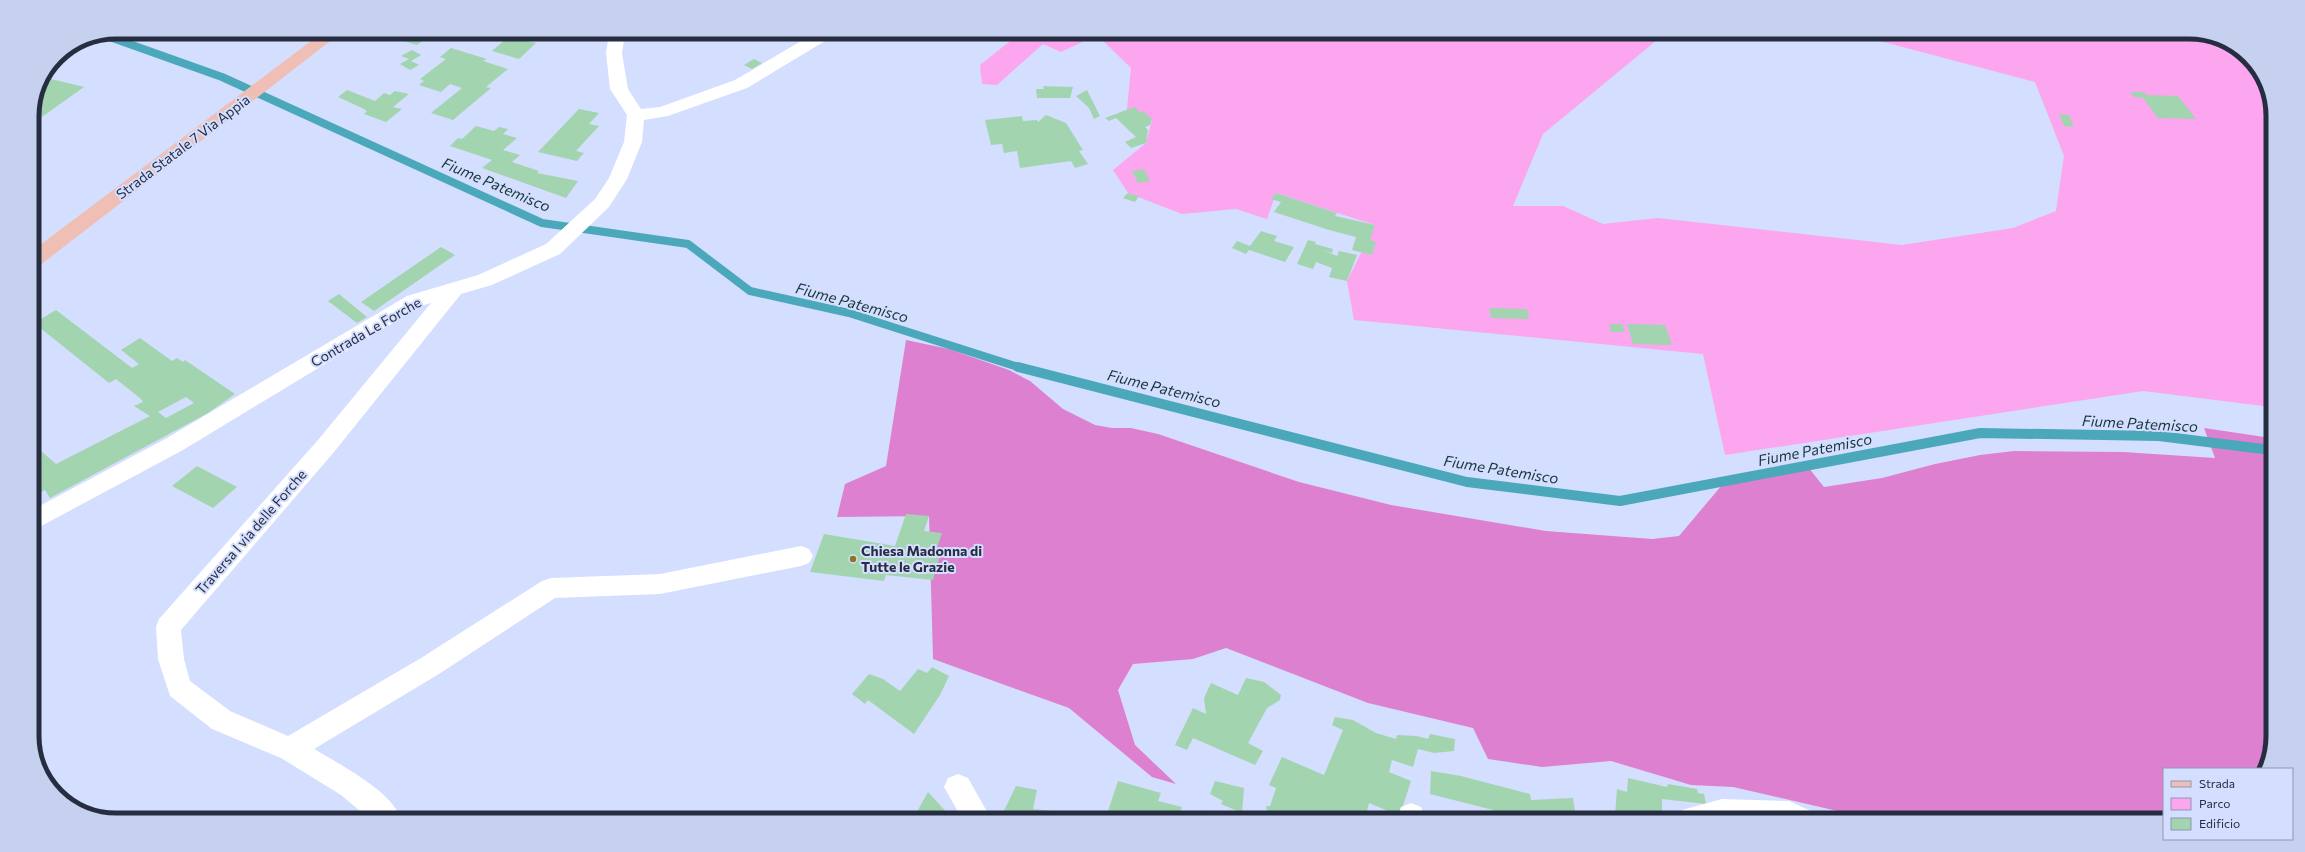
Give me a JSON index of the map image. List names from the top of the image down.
{
  "streets": {
    "main road": ["Strada Statale 7 Via Appia"],
    "street": ["Contrada Le Forche", "Traversa I via delle Forche"]
  },
  "crossings": [
    ["Contrada Le Forche", "Traversa I via delle Forche"]
  ],
  "water": ["Fiume Patemisco"],
  "places": ["Chiesa Madonna di Tutte le Grazie"],
  "legend": ["Strada", "Parco", "Edificio"]
}
